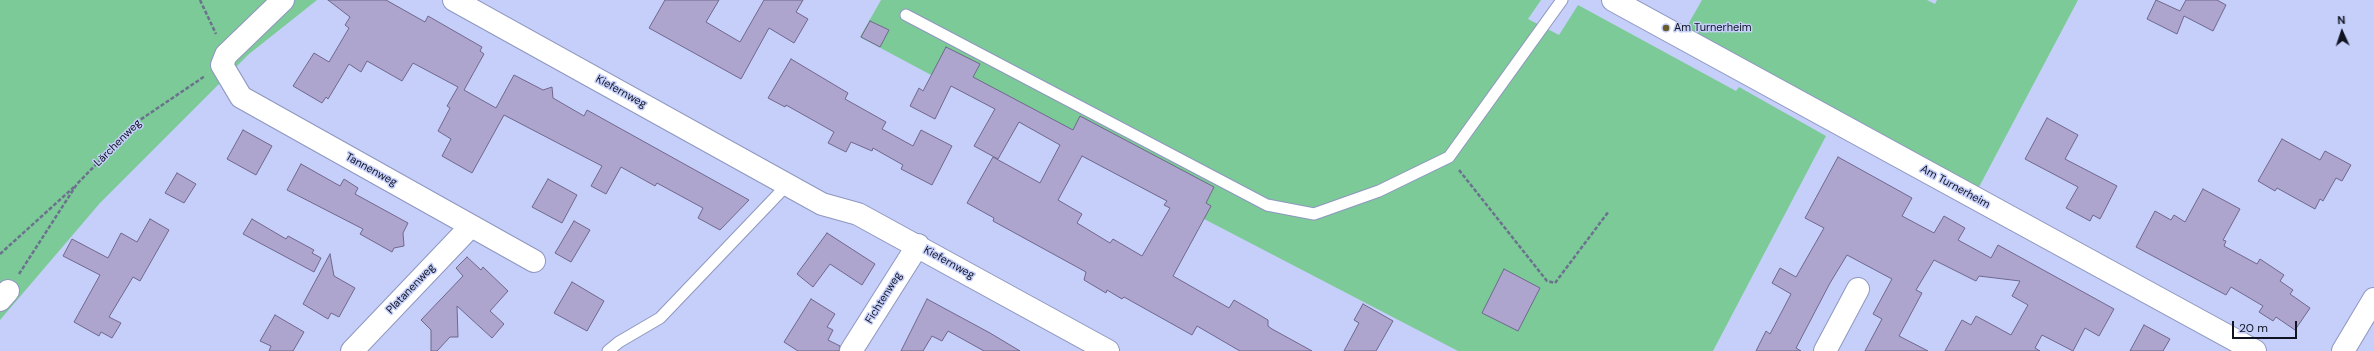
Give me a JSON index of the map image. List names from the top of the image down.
{
  "streets": {
    "street": [
      "Kiefernweg",
      "Tannenweg",
      "Am Turnerheim",
      "Platanenweg",
      "Fichtenweg"
    ],
    "path": ["Lärchenweg"]
  },
  "crossings": [
    ["Kiefernweg", "Fichtenweg"],
    ["Lärchenweg", "Tannenweg"],
    ["Tannenweg", "Platanenweg"]
  ],
  "places": ["Am Turnerheim"],
  "scale_bar": "20 m",
  "north": "top"
}
